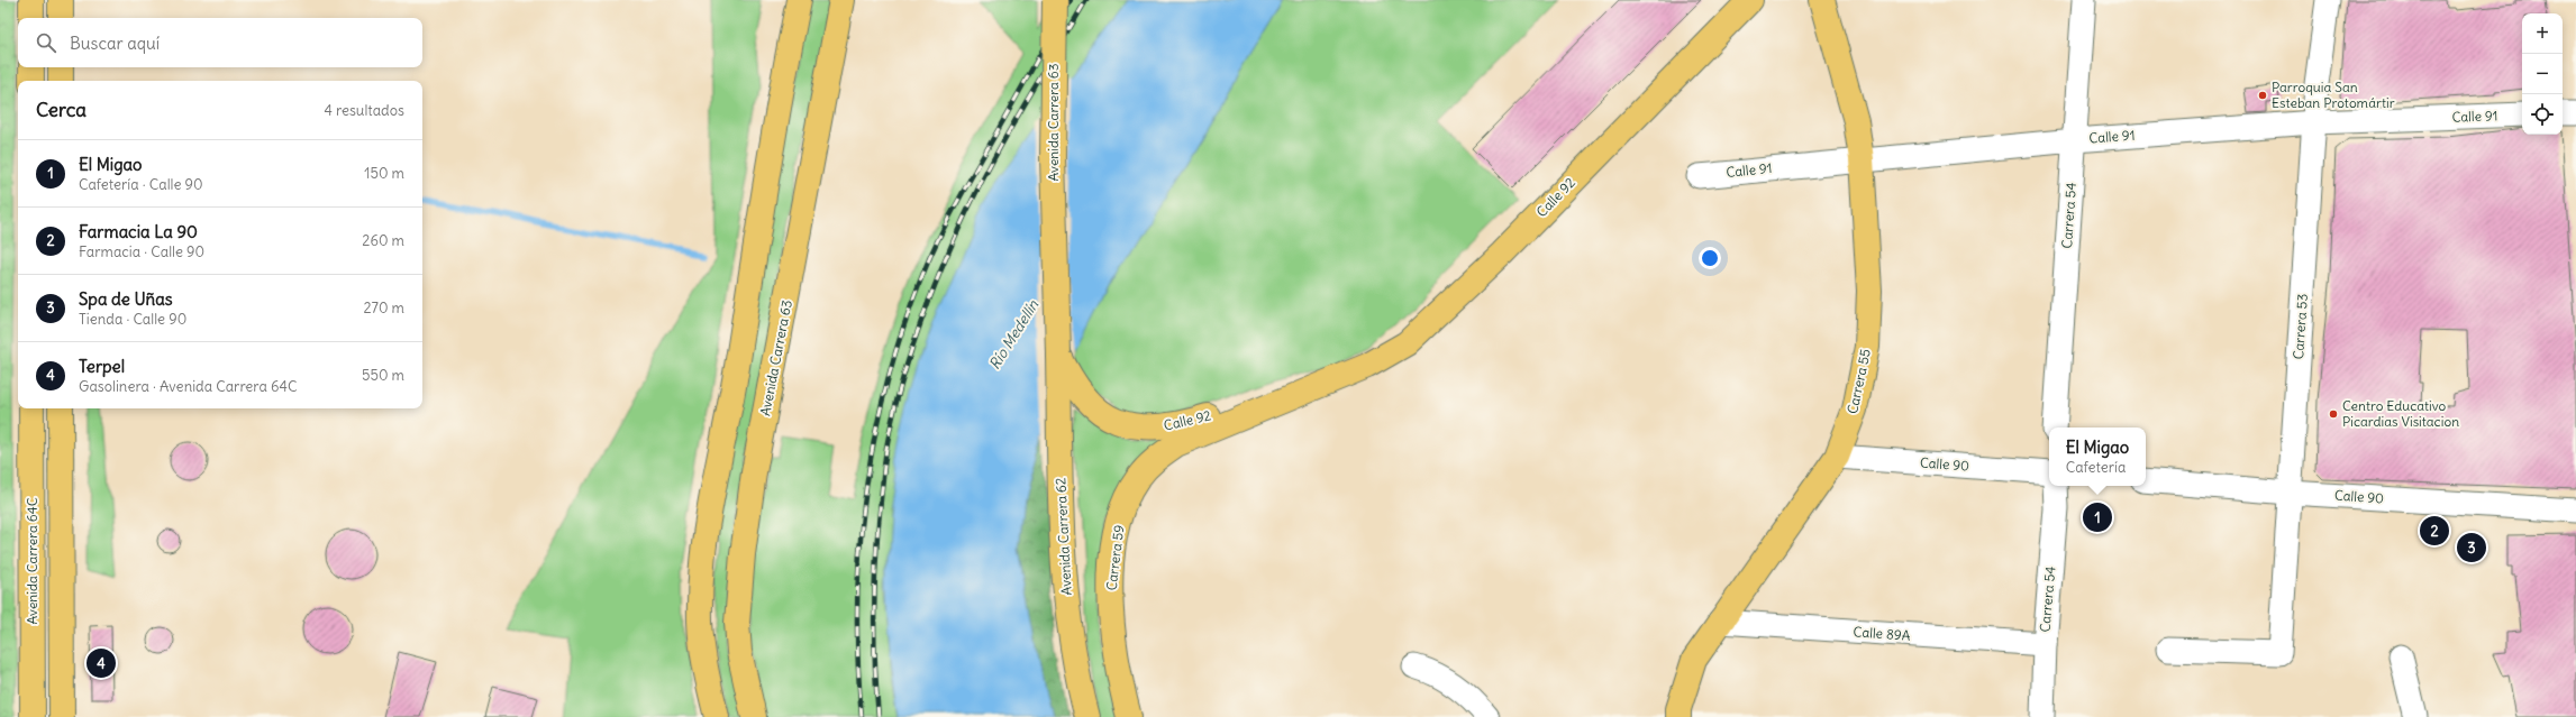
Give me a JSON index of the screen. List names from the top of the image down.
{
  "streets": {
    "main road": [
      "Avenida Carrera 63",
      "Calle 92",
      "Carrera 55",
      "Avenida Carrera 62",
      "Carrera 59",
      "Avenida Carrera 64C"
    ],
    "street": [
      "Calle 91",
      "Carrera 54",
      "Carrera 53",
      "Calle 90",
      "Calle 89A"
    ]
  },
  "crossings": [
    ["Calle 91", "Carrera 54"],
    ["Calle 91", "Carrera 53"],
    ["Calle 91", "Carrera 55"],
    ["Avenida Carrera 63", "Calle 92"],
    ["Avenida Carrera 63", "Avenida Carrera 62"],
    ["Calle 92", "Avenida Carrera 62"],
    ["Calle 92", "Carrera 59"],
    ["Carrera 54", "Calle 89A"],
    ["Carrera 53", "Calle 90"],
    ["Carrera 55", "Calle 90"],
    ["Carrera 55", "Calle 89A"]
  ],
  "water": ["Río Medellín"],
  "places": ["Parroquia San Esteban Protomártir", "Centro Educativo Picardias Visitacion"],
  "page": {
    "map_buttons": ["+", "−"],
    "search": "Buscar aquí",
    "heading": ["Cerca", "4 resultados"],
    "list": [
      {
        "mark": "1",
        "name": "El Migao",
        "note": "Cafetería · Calle 90",
        "value": "150 m"
      },
      {
        "mark": "2",
        "name": "Farmacia La 90",
        "note": "Farmacia · Calle 90",
        "value": "260 m"
      },
      {
        "mark": "3",
        "name": "Spa de Uñas",
        "note": "Tienda · Calle 90",
        "value": "270 m"
      },
      {
        "mark": "4",
        "name": "Terpel",
        "note": "Gasolinera · Avenida Carrera 64C",
        "value": "550 m"
      }
    ],
    "popup": ["El Migao", "Cafetería"],
    "pins": [
      "1",
      "2",
      "3",
      "4"
    ]
  }
}
